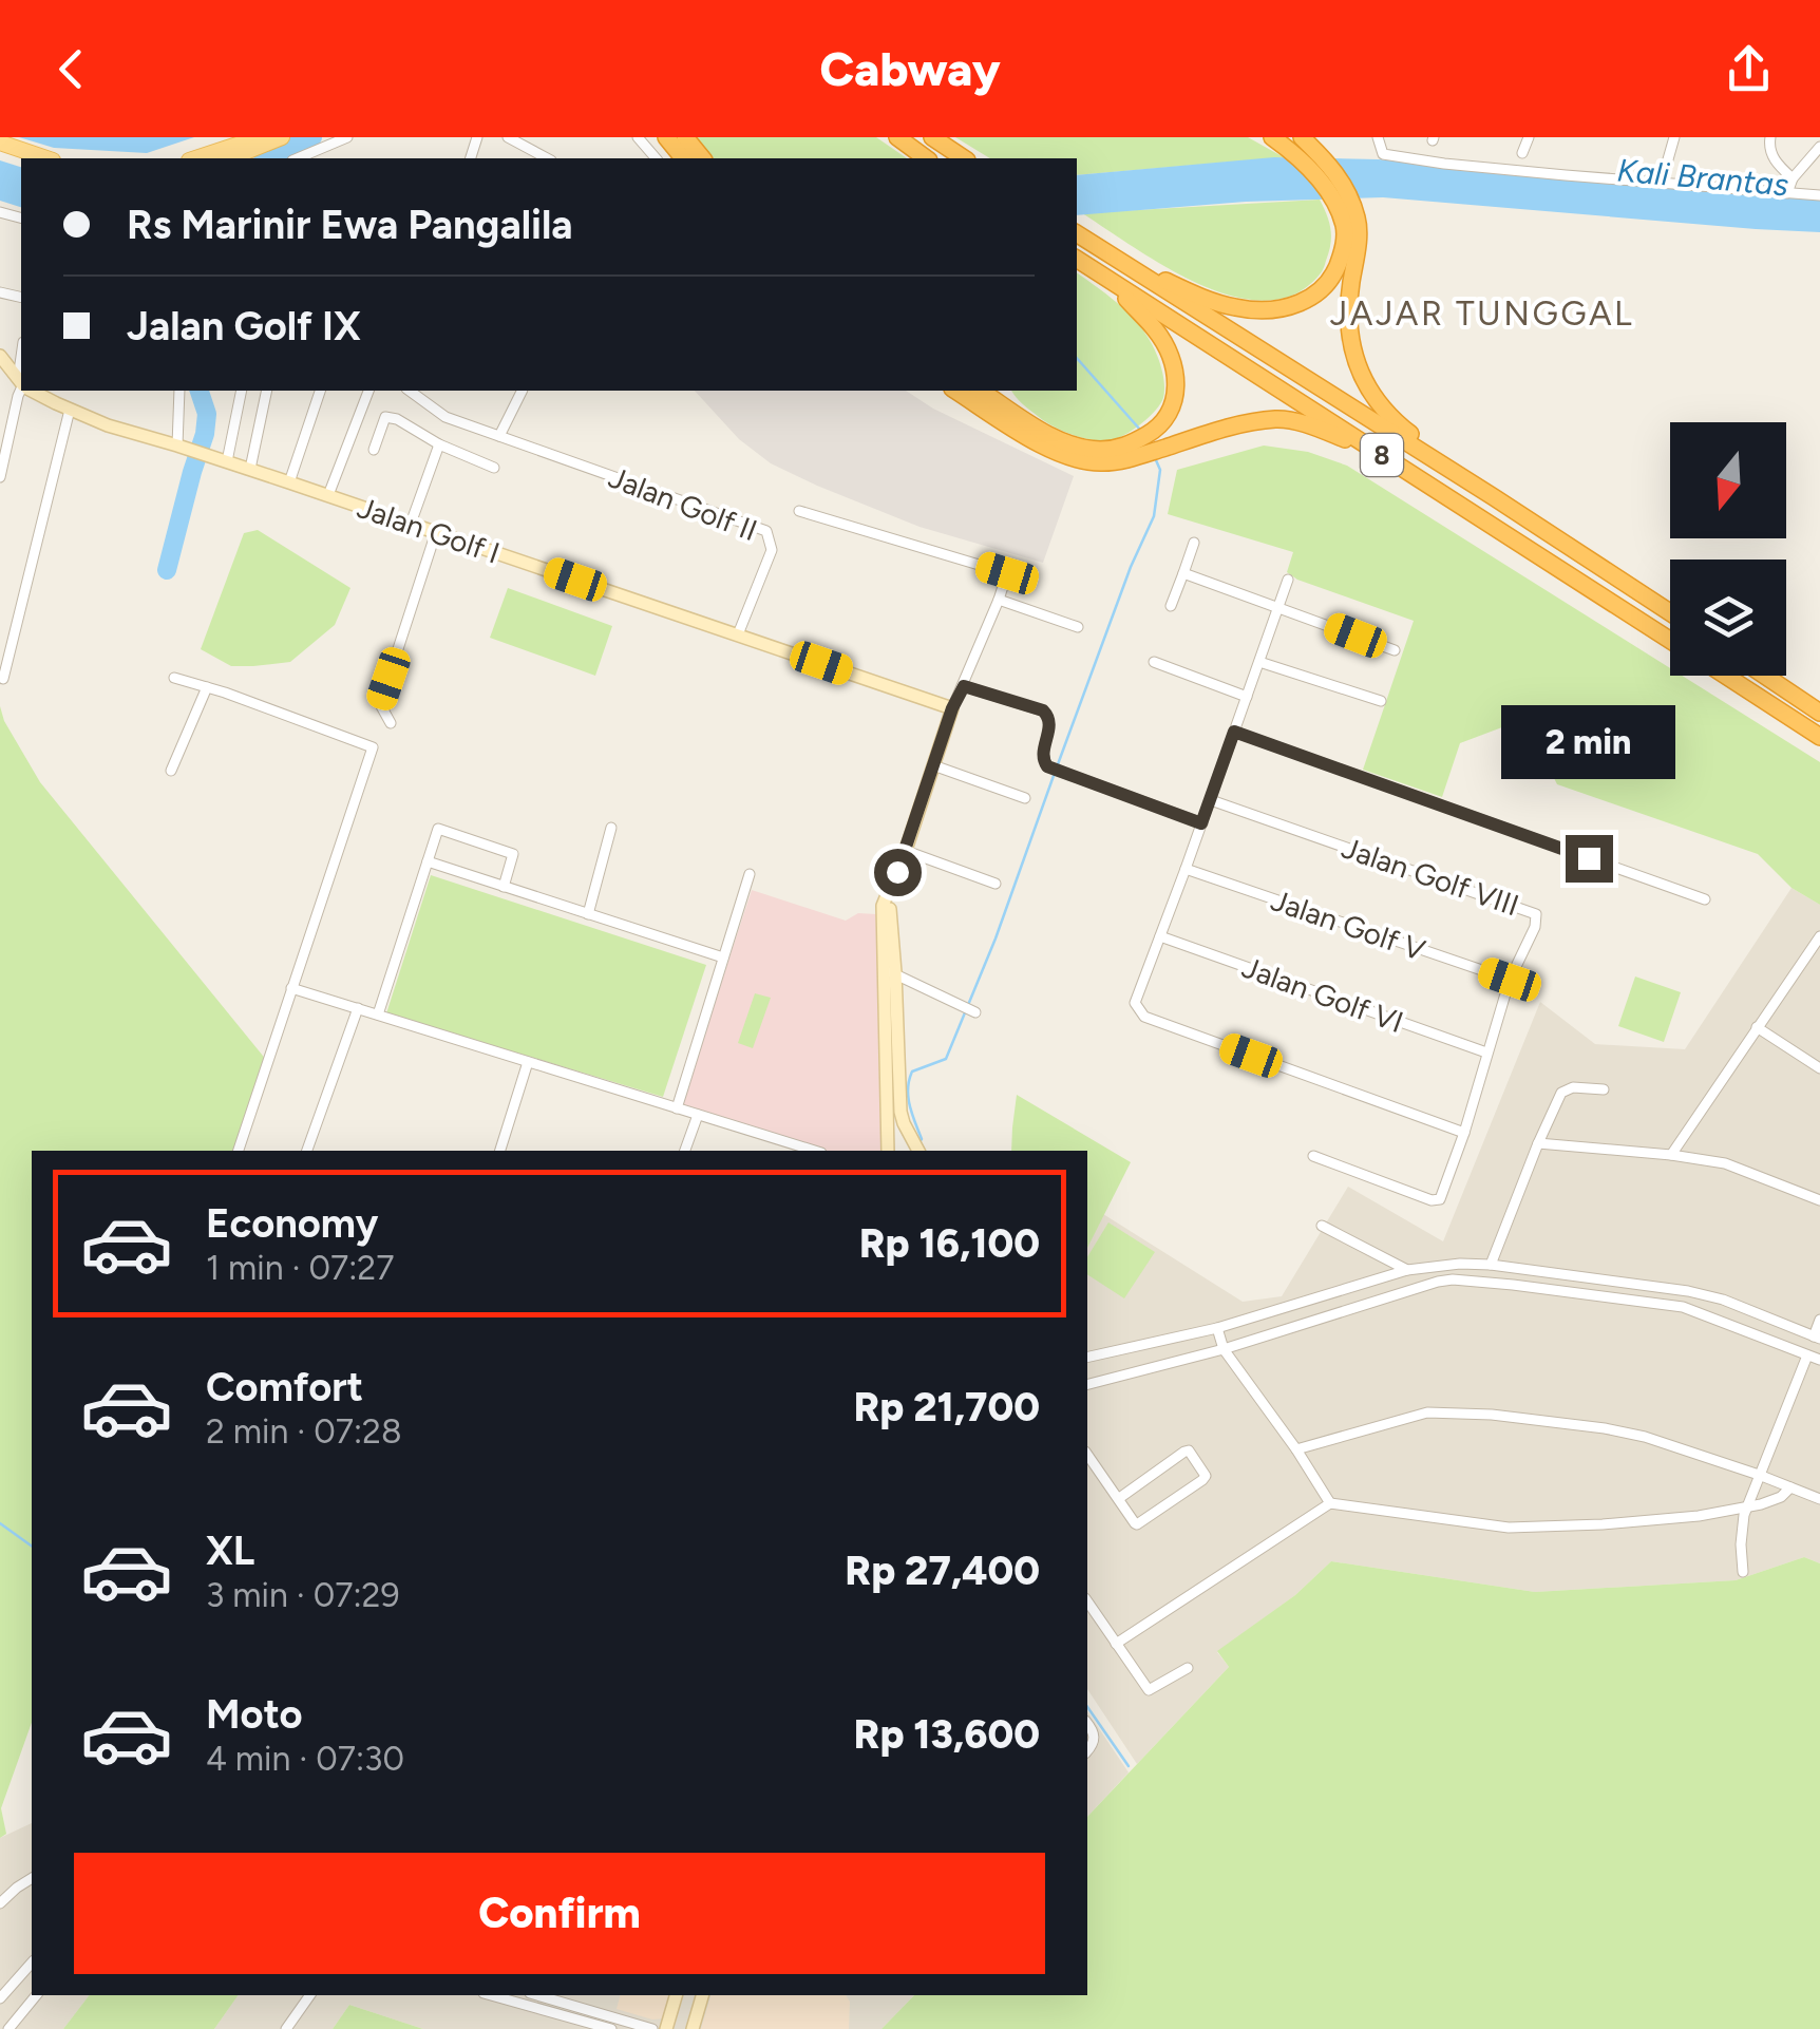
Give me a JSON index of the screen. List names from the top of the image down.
{
  "streets": {
    "highway": ["8"],
    "main road": ["Jalan Golf I"],
    "street": [
      "Jalan Golf II",
      "Jalan Golf VIII",
      "Jalan Golf V",
      "Jalan Golf VI"
    ]
  },
  "crossings": [
    ["Jalan Golf II", "Jalan Golf I"],
    ["Jalan Golf VIII", "Jalan Golf V"],
    ["Jalan Golf VIII", "Jalan Golf VI"]
  ],
  "districts": ["JAJAR TUNGGAL"],
  "water": ["Kali Brantas"],
  "north": "bottom",
  "page": {
    "header": "Cabway",
    "banner": ["Rs Marinir Ewa Pangalila", "Jalan Golf IX"],
    "bubble": "2 min",
    "list": [
      {
        "name": "Economy",
        "note": "1 min · 07:27",
        "value": "Rp 16,100"
      },
      {
        "name": "Comfort",
        "note": "2 min · 07:28",
        "value": "Rp 21,700"
      },
      {
        "name": "XL",
        "note": "3 min · 07:29",
        "value": "Rp 27,400"
      },
      {
        "name": "Moto",
        "note": "4 min · 07:30",
        "value": "Rp 13,600"
      }
    ],
    "buttons": "Confirm"
  }
}
